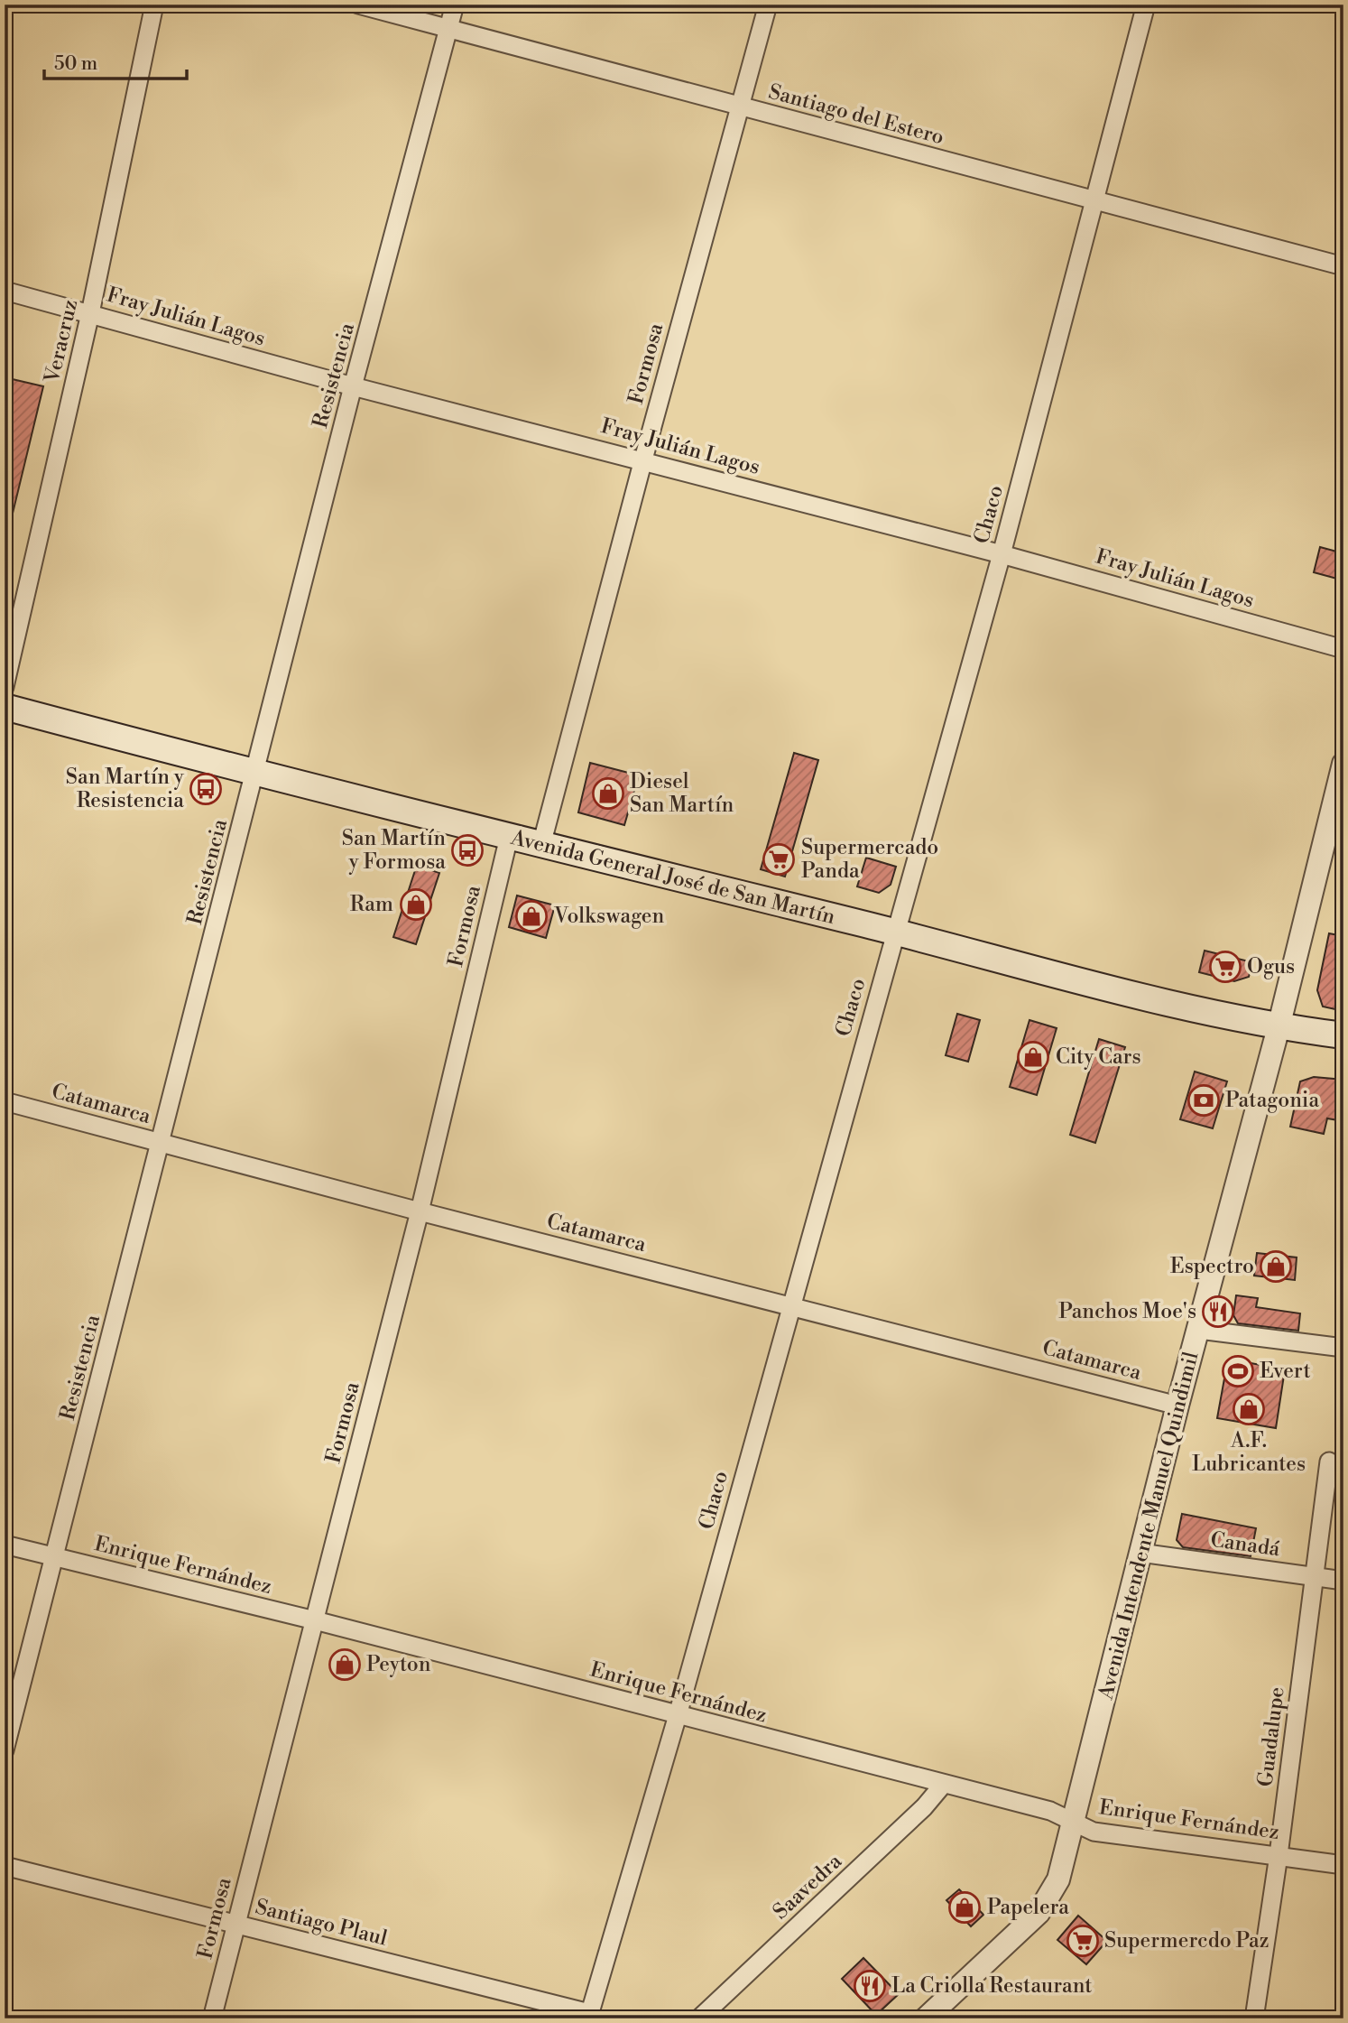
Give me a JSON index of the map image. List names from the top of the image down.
{
  "streets": {
    "main road": ["Avenida General José de San Martín"],
    "street": [
      "Santiago del Estero",
      "Fray Julián Lagos",
      "Veracruz",
      "Formosa",
      "Resistencia",
      "Chaco",
      "Catamarca",
      "Avenida Intendente Manuel Quindimil",
      "Canadá",
      "Enrique Fernández",
      "Guadalupe",
      "Saavedra",
      "Santiago Plaul"
    ]
  },
  "crossings": [
    ["Santiago del Estero", "Formosa"],
    ["Santiago del Estero", "Resistencia"],
    ["Santiago del Estero", "Chaco"],
    ["Fray Julián Lagos", "Veracruz"],
    ["Fray Julián Lagos", "Formosa"],
    ["Fray Julián Lagos", "Resistencia"],
    ["Fray Julián Lagos", "Chaco"],
    ["Formosa", "Avenida General José de San Martín"],
    ["Formosa", "Catamarca"],
    ["Formosa", "Enrique Fernández"],
    ["Formosa", "Santiago Plaul"],
    ["Resistencia", "Avenida General José de San Martín"],
    ["Resistencia", "Catamarca"],
    ["Resistencia", "Enrique Fernández"],
    ["Chaco", "Avenida General José de San Martín"],
    ["Chaco", "Catamarca"],
    ["Chaco", "Enrique Fernández"],
    ["Chaco", "Santiago Plaul"],
    ["Avenida General José de San Martín", "Avenida Intendente Manuel Quindimil"],
    ["Catamarca", "Avenida Intendente Manuel Quindimil"],
    ["Avenida Intendente Manuel Quindimil", "Canadá"],
    ["Avenida Intendente Manuel Quindimil", "Enrique Fernández"],
    ["Canadá", "Guadalupe"],
    ["Enrique Fernández", "Guadalupe"],
    ["Enrique Fernández", "Saavedra"]
  ],
  "places": {
    "bus stop": ["San Martín y Resistencia", "San Martín y Formosa"],
    "shop": [
      "Diesel San Martín",
      "Ram",
      "Volkswagen",
      "City Cars",
      "Espectro",
      "A.F. Lubricantes",
      "Peyton",
      "Papelera"
    ],
    "supermarket": ["Supermercado Panda", "Ogus", "Supermercdo Paz"],
    "bank": ["Patagonia"],
    "restaurant": ["Panchos Moe's", "La Criolla Restaurant"],
    "sports": ["Evert"]
  },
  "scale_bar": "50 m"
}
